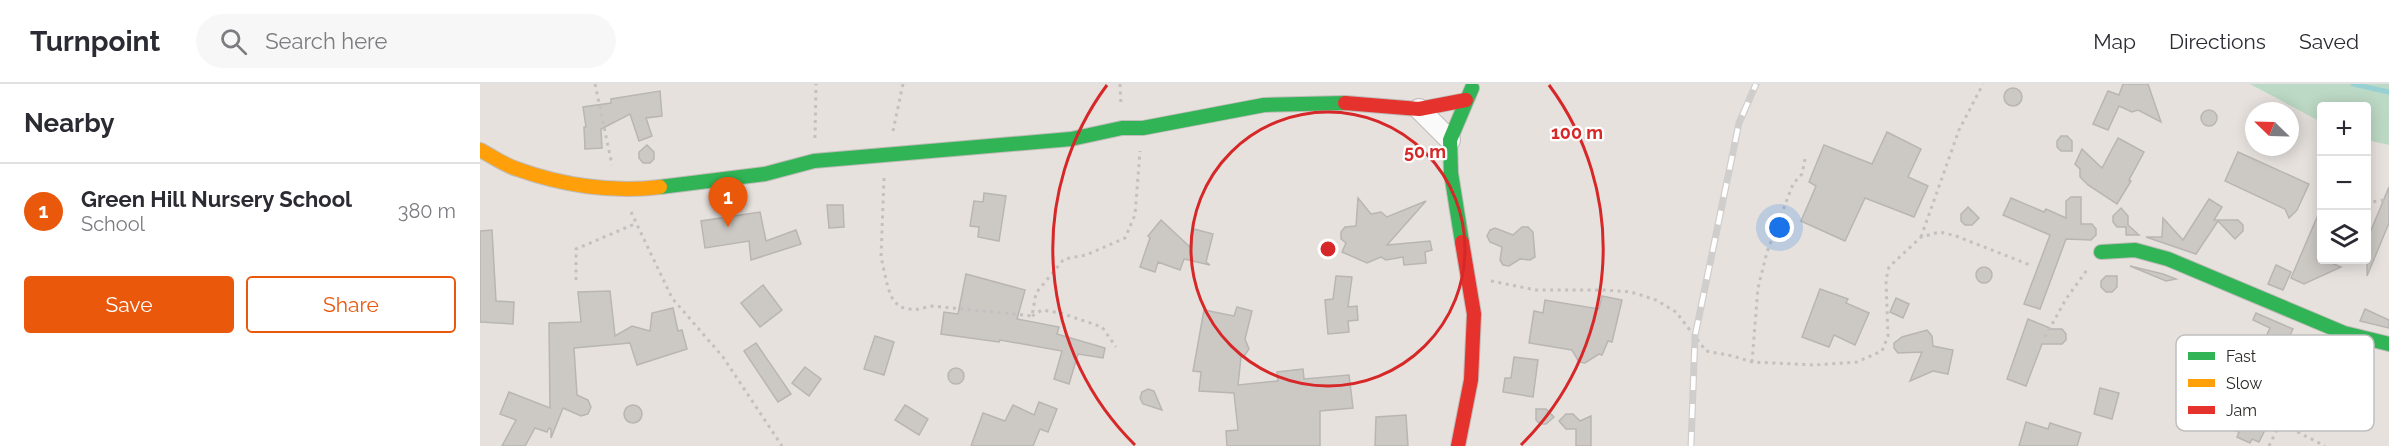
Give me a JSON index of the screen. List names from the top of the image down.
{
  "legend": ["Fast", "Slow", "Jam"],
  "north": "top left",
  "page": {
    "header": "Turnpoint",
    "search": "Search here",
    "nav": ["Map", "Directions", "Saved"],
    "heading": "Nearby",
    "map_buttons": ["+", "−"],
    "list": [
      {
        "mark": "1",
        "name": "Green Hill Nursery School",
        "note": "School",
        "value": "380 m"
      }
    ],
    "pins": "1",
    "buttons": ["Save", "Share"]
  },
  "rings": ["100 m", "50 m"]
}
